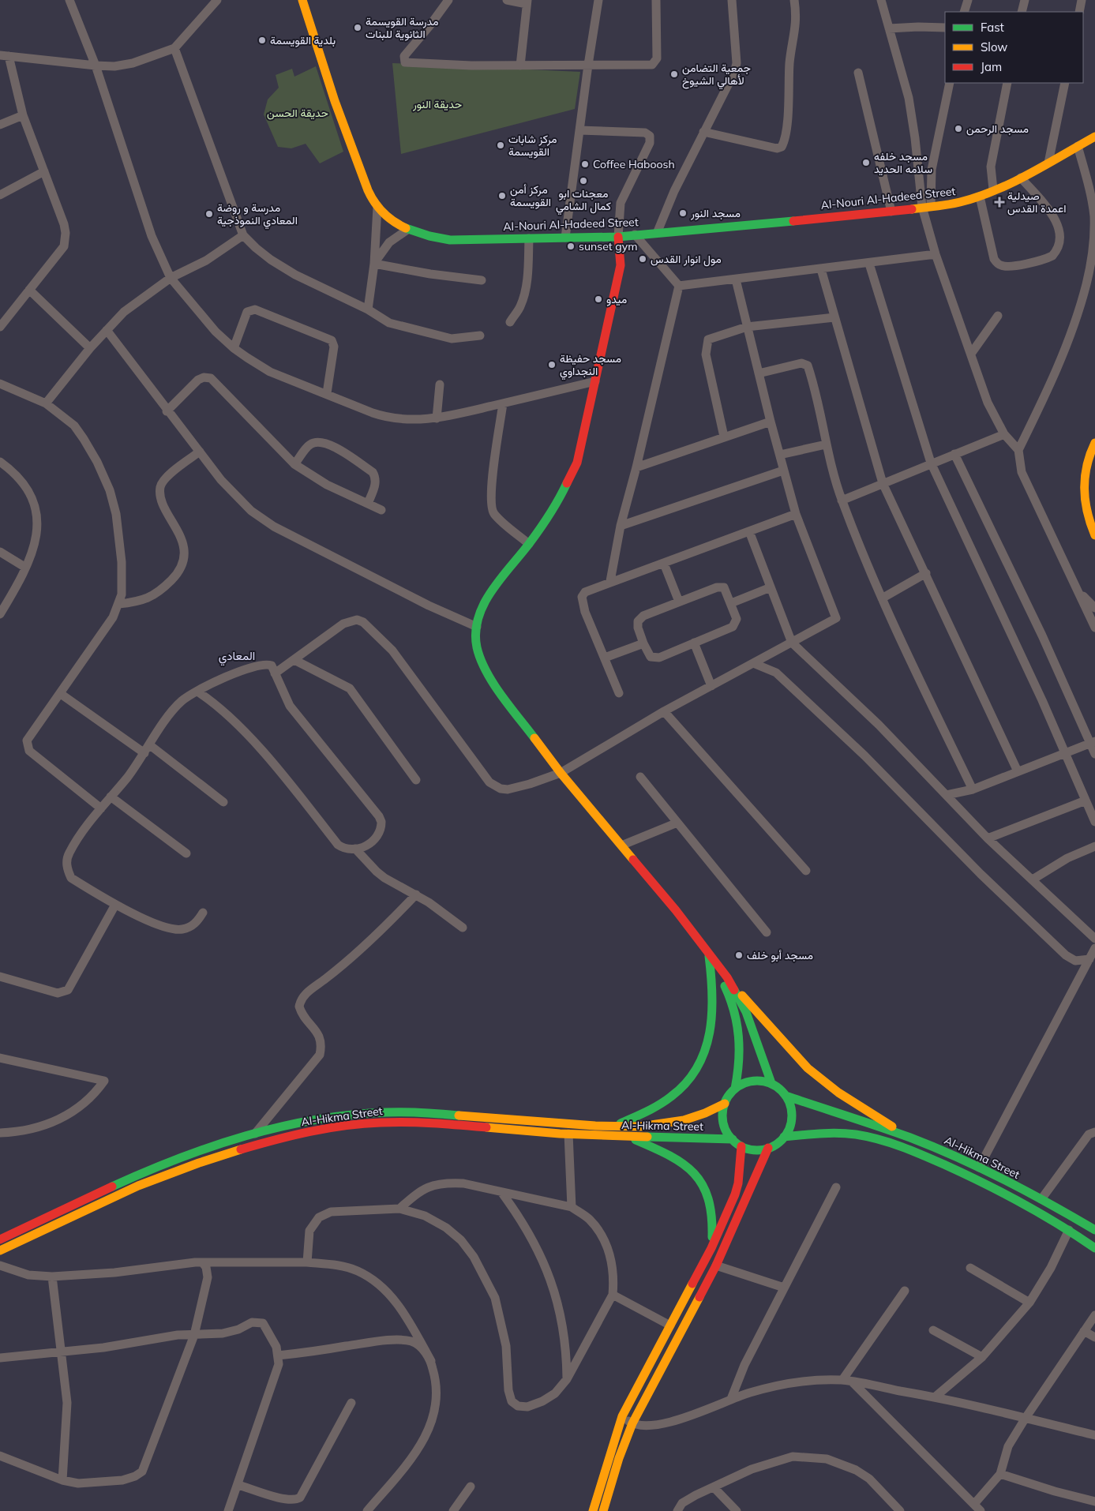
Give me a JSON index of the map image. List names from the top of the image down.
{
  "streets": {
    "street": ["Al-Nouri Al-Hadeed Street", "Al-Hikma Street"]
  },
  "districts": ["المعادي"],
  "parks": ["حديقة النور", "حديقة الحسن"],
  "places": {
    "other": [
      "مدرسة القويسمة الثانوية للبنات",
      "بلدية القويسمة",
      "جمعية التضامن لأهالي الشيوخ",
      "مسجد الرحمن",
      "مركز شابات القويسمة",
      "مسجد خلفه سلامه الحديد",
      "Coffee Haboosh",
      "معجنات ابو كمال الشامي",
      "مركز أمن القويسمة",
      "مسجد النور",
      "مدرسة و روضة المعادي النموذجية",
      "sunset gym",
      "مول انوار القدس",
      "ميدو",
      "مسجد حفيظة النجداوي",
      "مسجد أبو خلف"
    ],
    "health": ["صيدلية اعمدة القدس"]
  },
  "legend": ["Fast", "Slow", "Jam"]
}
